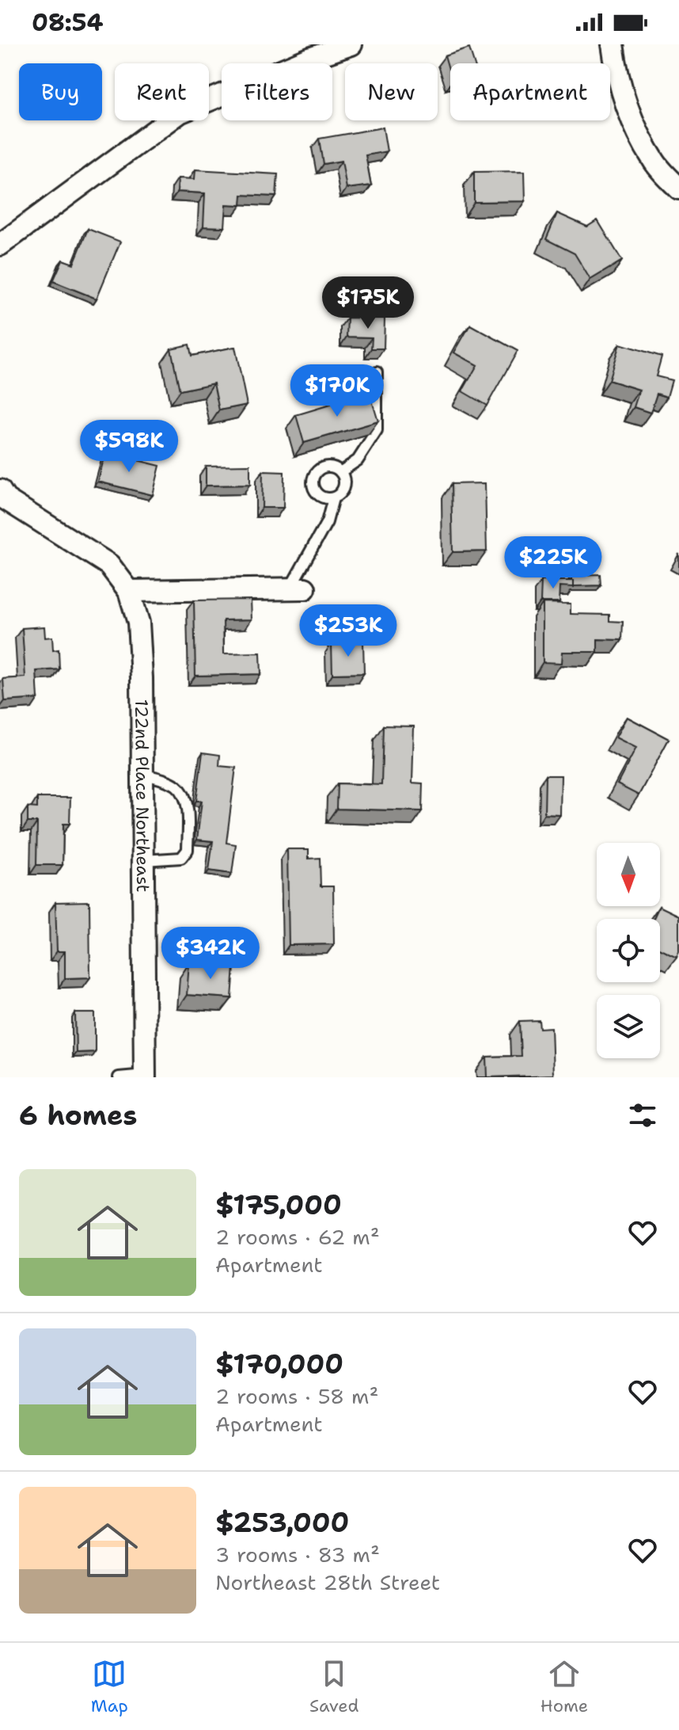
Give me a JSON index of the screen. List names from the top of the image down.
{
  "streets": {
    "street": ["122nd Place Northeast"]
  },
  "north": "bottom",
  "page": {
    "status": "08:54",
    "chip": [
      "Buy",
      "Rent",
      "Filters",
      "New",
      "Apartment"
    ],
    "price": [
      "$175K",
      "$170K",
      "$598K",
      "$225K",
      "$253K",
      "$342K"
    ],
    "heading": "6 homes",
    "list": [
      {
        "name": "$175,000",
        "note": "2 rooms · 62 m² · Apartment"
      },
      {
        "name": "$170,000",
        "note": "2 rooms · 58 m² · Apartment"
      },
      {
        "name": "$253,000",
        "note": "3 rooms · 83 m² · Northeast 28th Street"
      }
    ],
    "tabs": ["Map", "Saved", "Home"]
  }
}
